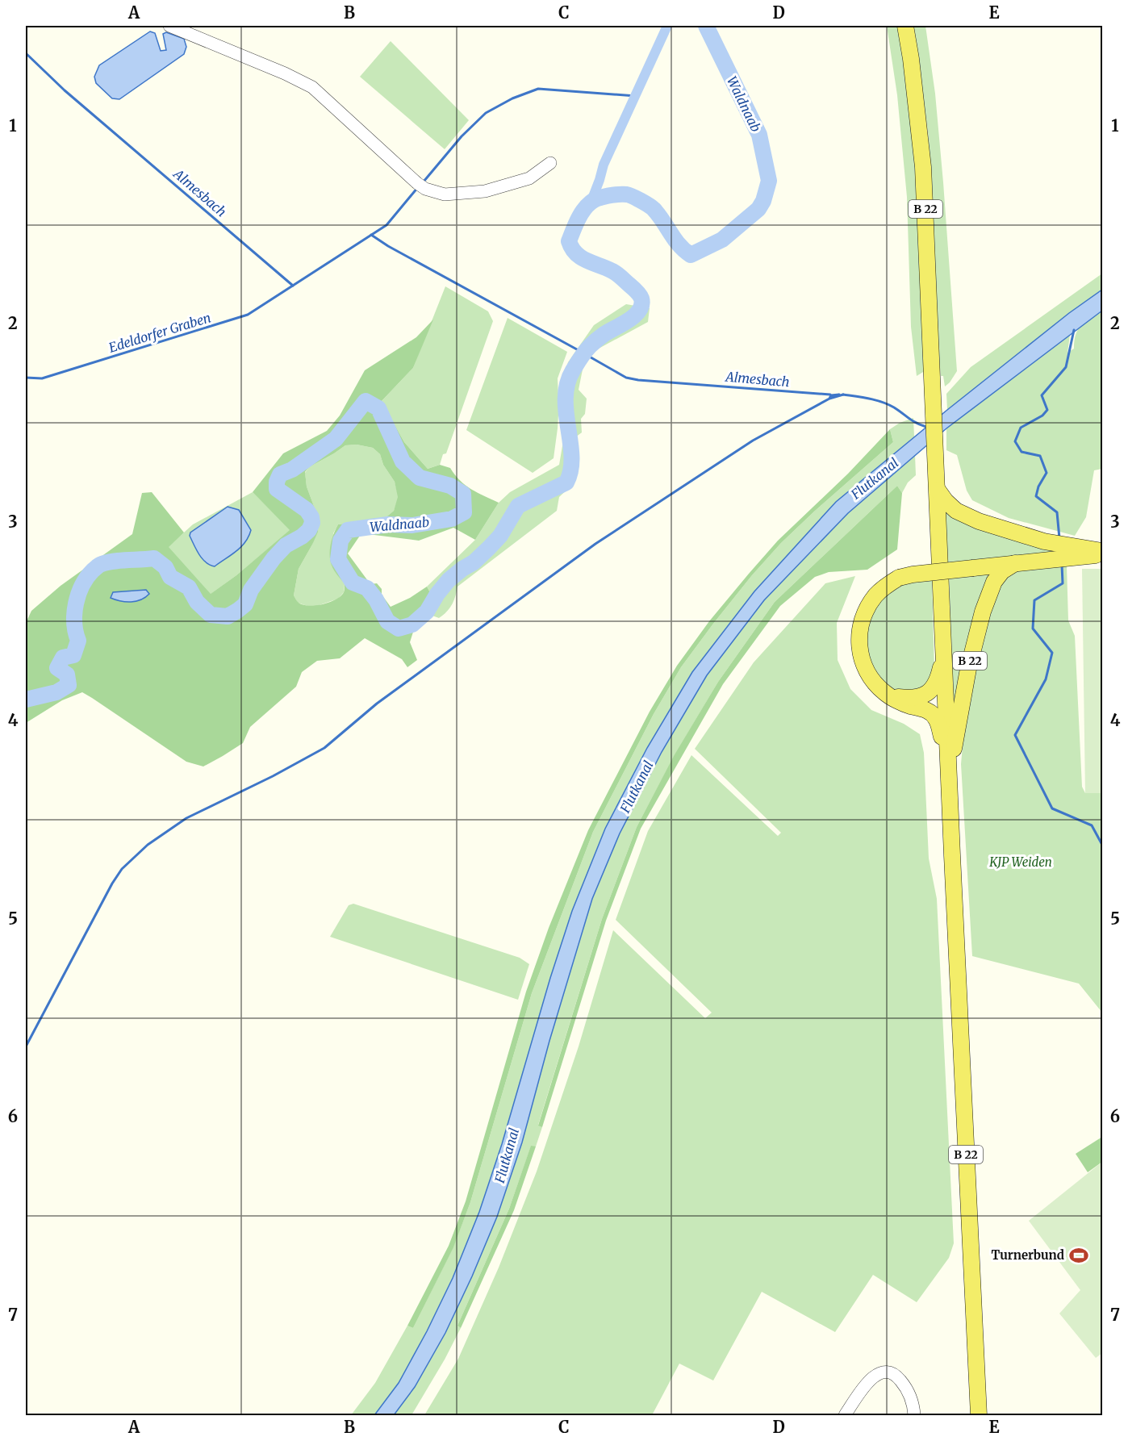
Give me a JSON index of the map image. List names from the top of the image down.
{
  "streets": {
    "main road": ["B 22"]
  },
  "water": [
    "Waldnaab",
    "Almesbach",
    "Edeldorfer Graben",
    "Flutkanal"
  ],
  "parks": ["KJP Weiden"],
  "places": {
    "sports": ["Turnerbund"]
  },
  "grid": {
    "columns": [
      "A",
      "B",
      "C",
      "D",
      "E"
    ],
    "rows": [
      "1",
      "2",
      "3",
      "4",
      "5",
      "6",
      "7"
    ]
  }
}
